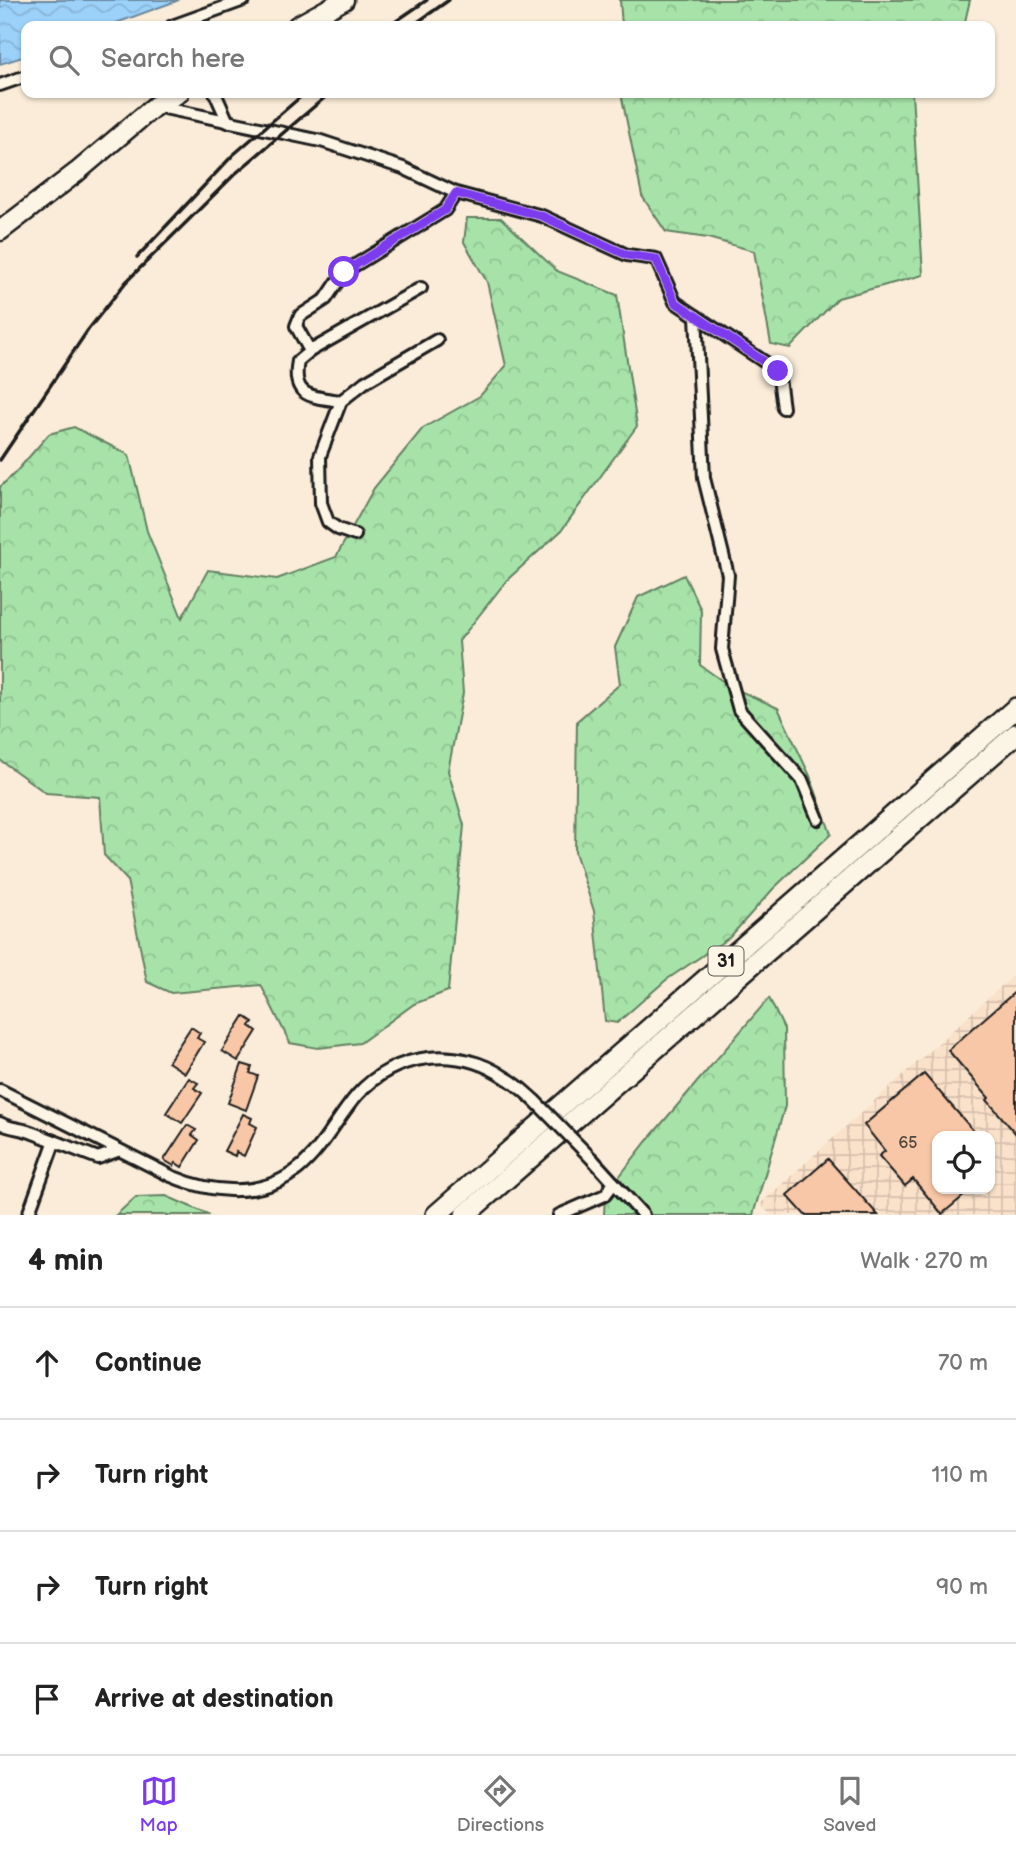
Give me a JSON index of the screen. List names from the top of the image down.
{
  "streets": {
    "highway": ["31"]
  },
  "house_numbers": ["65"],
  "page": {
    "search": "Search here",
    "heading": ["4 min", "Walk · 270 m"],
    "list": [
      ["Continue", "70 m"],
      ["Turn right", "110 m"],
      ["Turn right", "90 m"],
      "Arrive at destination"
    ],
    "nav": ["Map", "Directions", "Saved"]
  }
}
